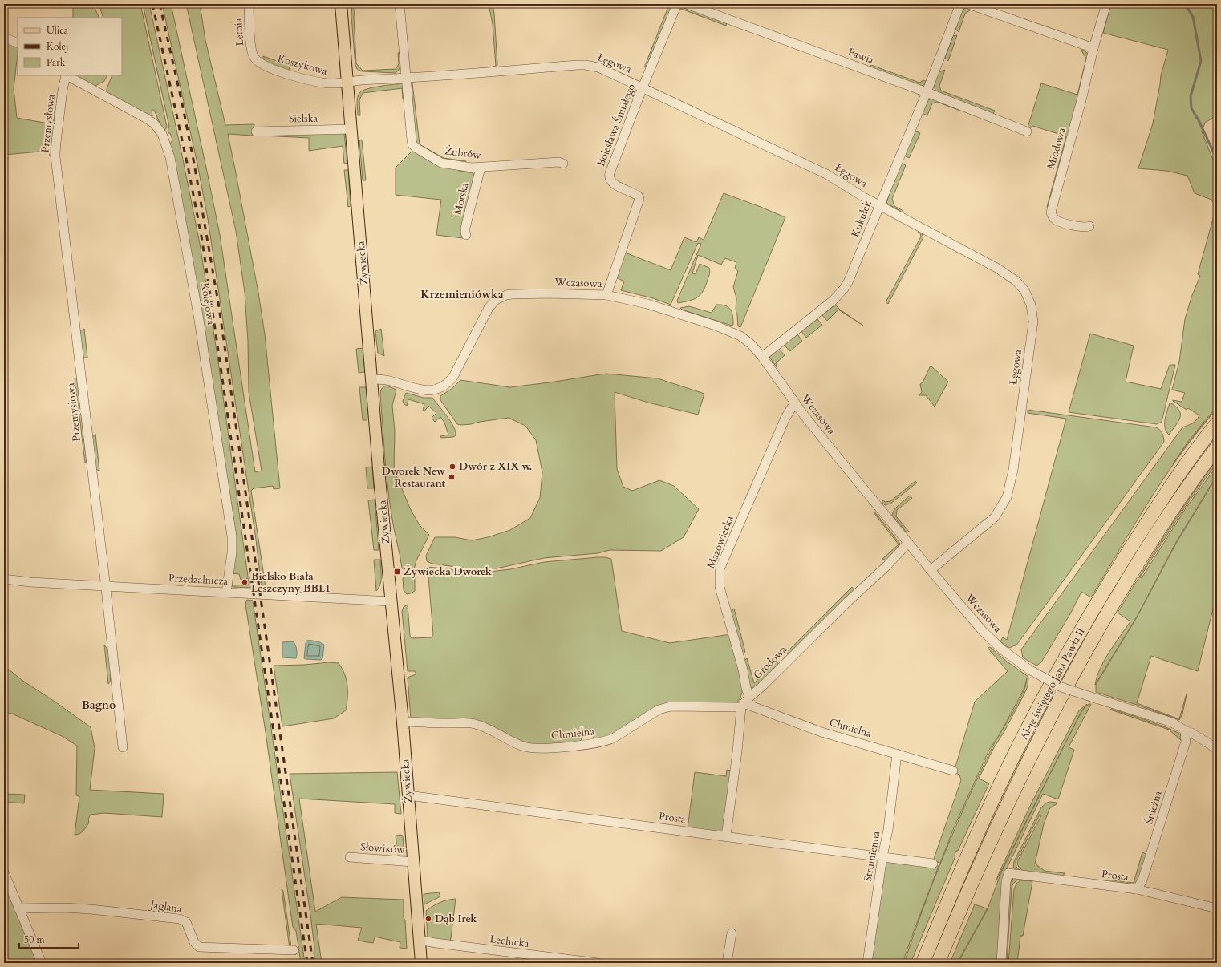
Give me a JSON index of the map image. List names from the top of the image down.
{
  "streets": {
    "highway": ["Aleje świętego Jana Pawła II"],
    "main road": ["Żywiecka"],
    "street": [
      "Letnia",
      "Pawia",
      "Łęgowa",
      "Koszykowa",
      "Sielska",
      "Przemysłowa",
      "Bolesława Śmiałego",
      "Miodowa",
      "Żubrów",
      "Morska",
      "Kukułek",
      "Wczasowa",
      "Kolejowa",
      "Mazowiecka",
      "Przędzalnicza",
      "Grodowa",
      "Chmielna",
      "Śnieżna",
      "Prosta",
      "Słowików",
      "Strumienna",
      "Jaglana",
      "Lechicka"
    ]
  },
  "crossings": [
    ["Letnia", "Koszykowa"],
    ["Pawia", "Kukułek"],
    ["Łęgowa", "Koszykowa"],
    ["Łęgowa", "Bolesława Śmiałego"],
    ["Łęgowa", "Żubrów"],
    ["Łęgowa", "Kukułek"],
    ["Łęgowa", "Żywiecka"],
    ["Łęgowa", "Wczasowa"],
    ["Koszykowa", "Żywiecka"],
    ["Sielska", "Żywiecka"],
    ["Przemysłowa", "Kolejowa"],
    ["Przemysłowa", "Przędzalnicza"],
    ["Bolesława Śmiałego", "Wczasowa"],
    ["Żubrów", "Morska"],
    ["Kukułek", "Wczasowa"],
    ["Żywiecka", "Wczasowa"],
    ["Żywiecka", "Przędzalnicza"],
    ["Żywiecka", "Chmielna"],
    ["Żywiecka", "Prosta"],
    ["Żywiecka", "Słowików"],
    ["Żywiecka", "Lechicka"],
    ["Wczasowa", "Mazowiecka"],
    ["Wczasowa", "Grodowa"],
    ["Wczasowa", "Śnieżna"],
    ["Kolejowa", "Przędzalnicza"],
    ["Mazowiecka", "Grodowa"],
    ["Mazowiecka", "Chmielna"],
    ["Grodowa", "Chmielna"],
    ["Chmielna", "Strumienna"],
    ["Śnieżna", "Prosta"],
    ["Prosta", "Strumienna"]
  ],
  "districts": ["Krzemieniówka", "Bagno"],
  "places": {
    "other": [
      "Dwór z XIX w.",
      "Dworek New Restaurant",
      "Bielsko Biała Leszczyny BBL1",
      "Dąb Irek"
    ],
    "transit": ["Żywiecka Dworek"]
  },
  "legend": ["Ulica", "Kolej", "Park"],
  "scale_bar": "50 m"
}
